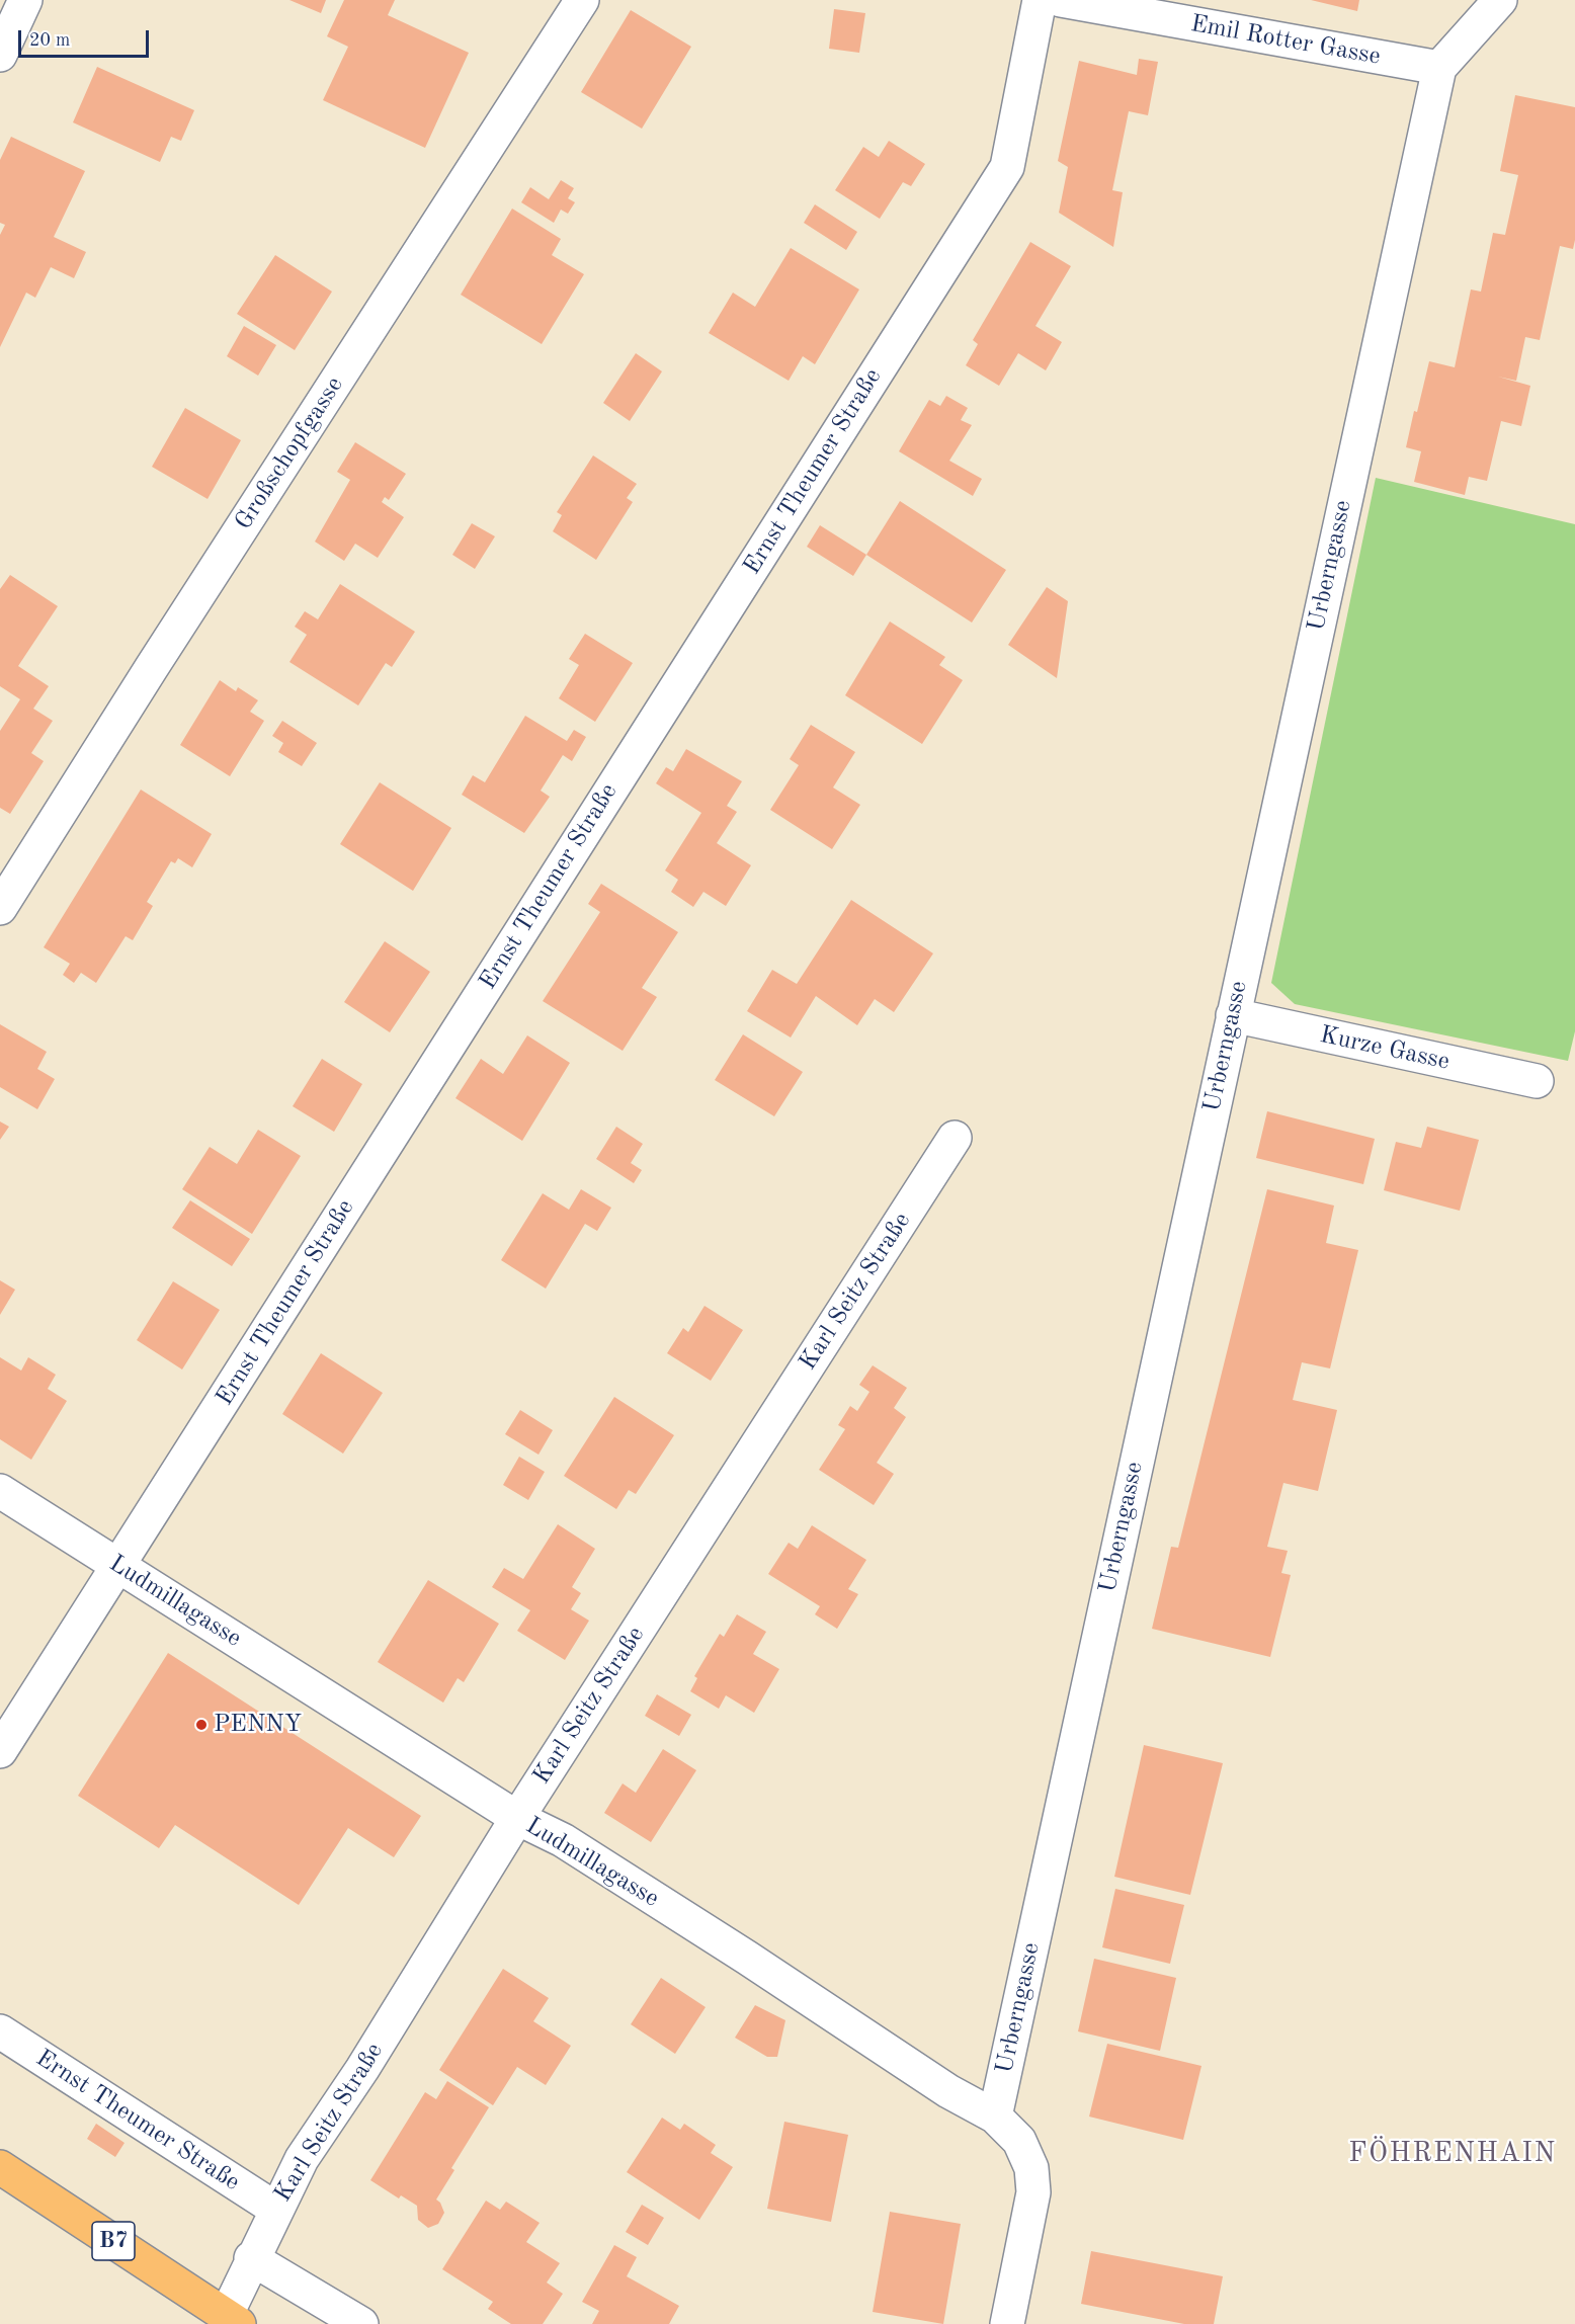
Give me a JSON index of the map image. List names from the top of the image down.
{
  "streets": {
    "main road": ["B7"],
    "street": [
      "Emil Rotter Gasse",
      "Großschopfgasse",
      "Ernst Theumer Straße",
      "Urberngasse",
      "Kurze Gasse",
      "Karl Seitz Straße",
      "Ludmillagasse"
    ]
  },
  "crossings": [
    ["Emil Rotter Gasse", "Urberngasse"],
    ["Ernst Theumer Straße", "Karl Seitz Straße"],
    ["Ernst Theumer Straße", "Ludmillagasse"],
    ["Urberngasse", "Kurze Gasse"],
    ["Urberngasse", "Ludmillagasse"],
    ["Karl Seitz Straße", "Ludmillagasse"],
    ["Karl Seitz Straße", "B7"]
  ],
  "districts": ["FÖHRENHAIN"],
  "places": ["PENNY"],
  "scale_bar": "20 m"
}
